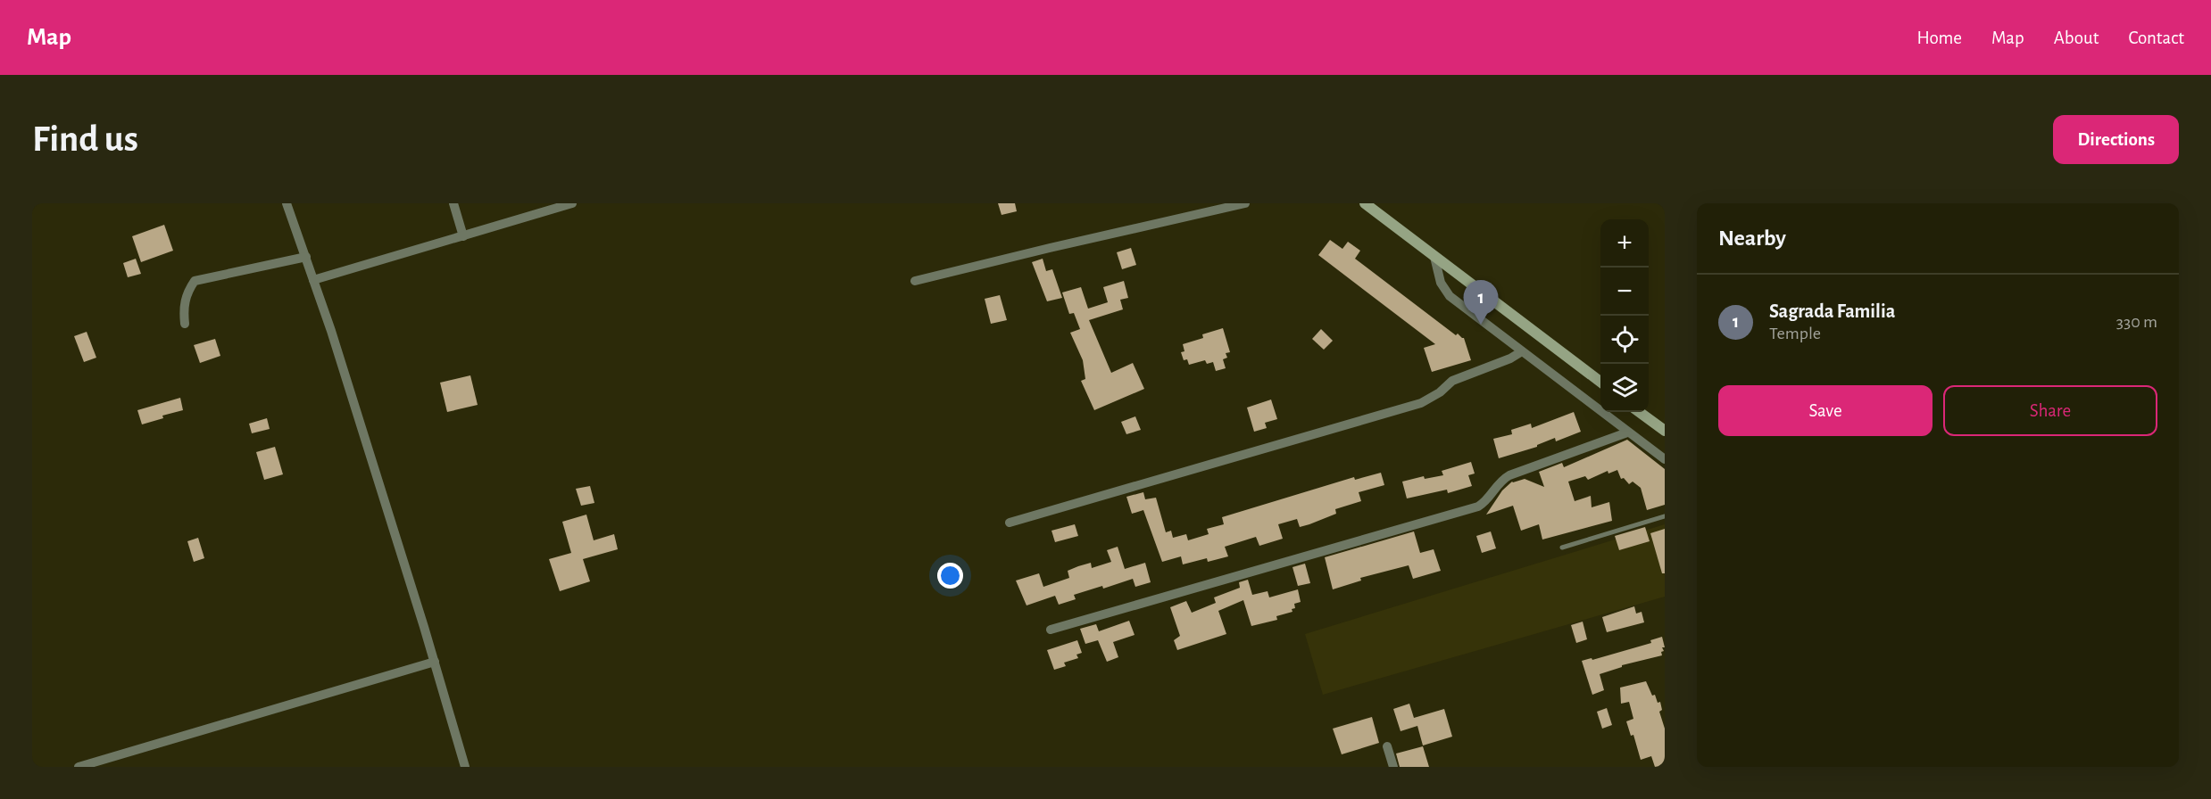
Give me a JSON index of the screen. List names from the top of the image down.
{
  "page": {
    "header": "Map",
    "nav": [
      "Home",
      "Map",
      "About",
      "Contact"
    ],
    "buttons": [
      "Directions",
      ["Save", "Share"]
    ],
    "title": "Find us",
    "heading": "Nearby",
    "map_buttons": ["+", "−"],
    "list": [
      {
        "mark": "1",
        "name": "Sagrada Familia",
        "note": "Temple",
        "value": "330 m"
      }
    ],
    "pins": "1"
  }
}
